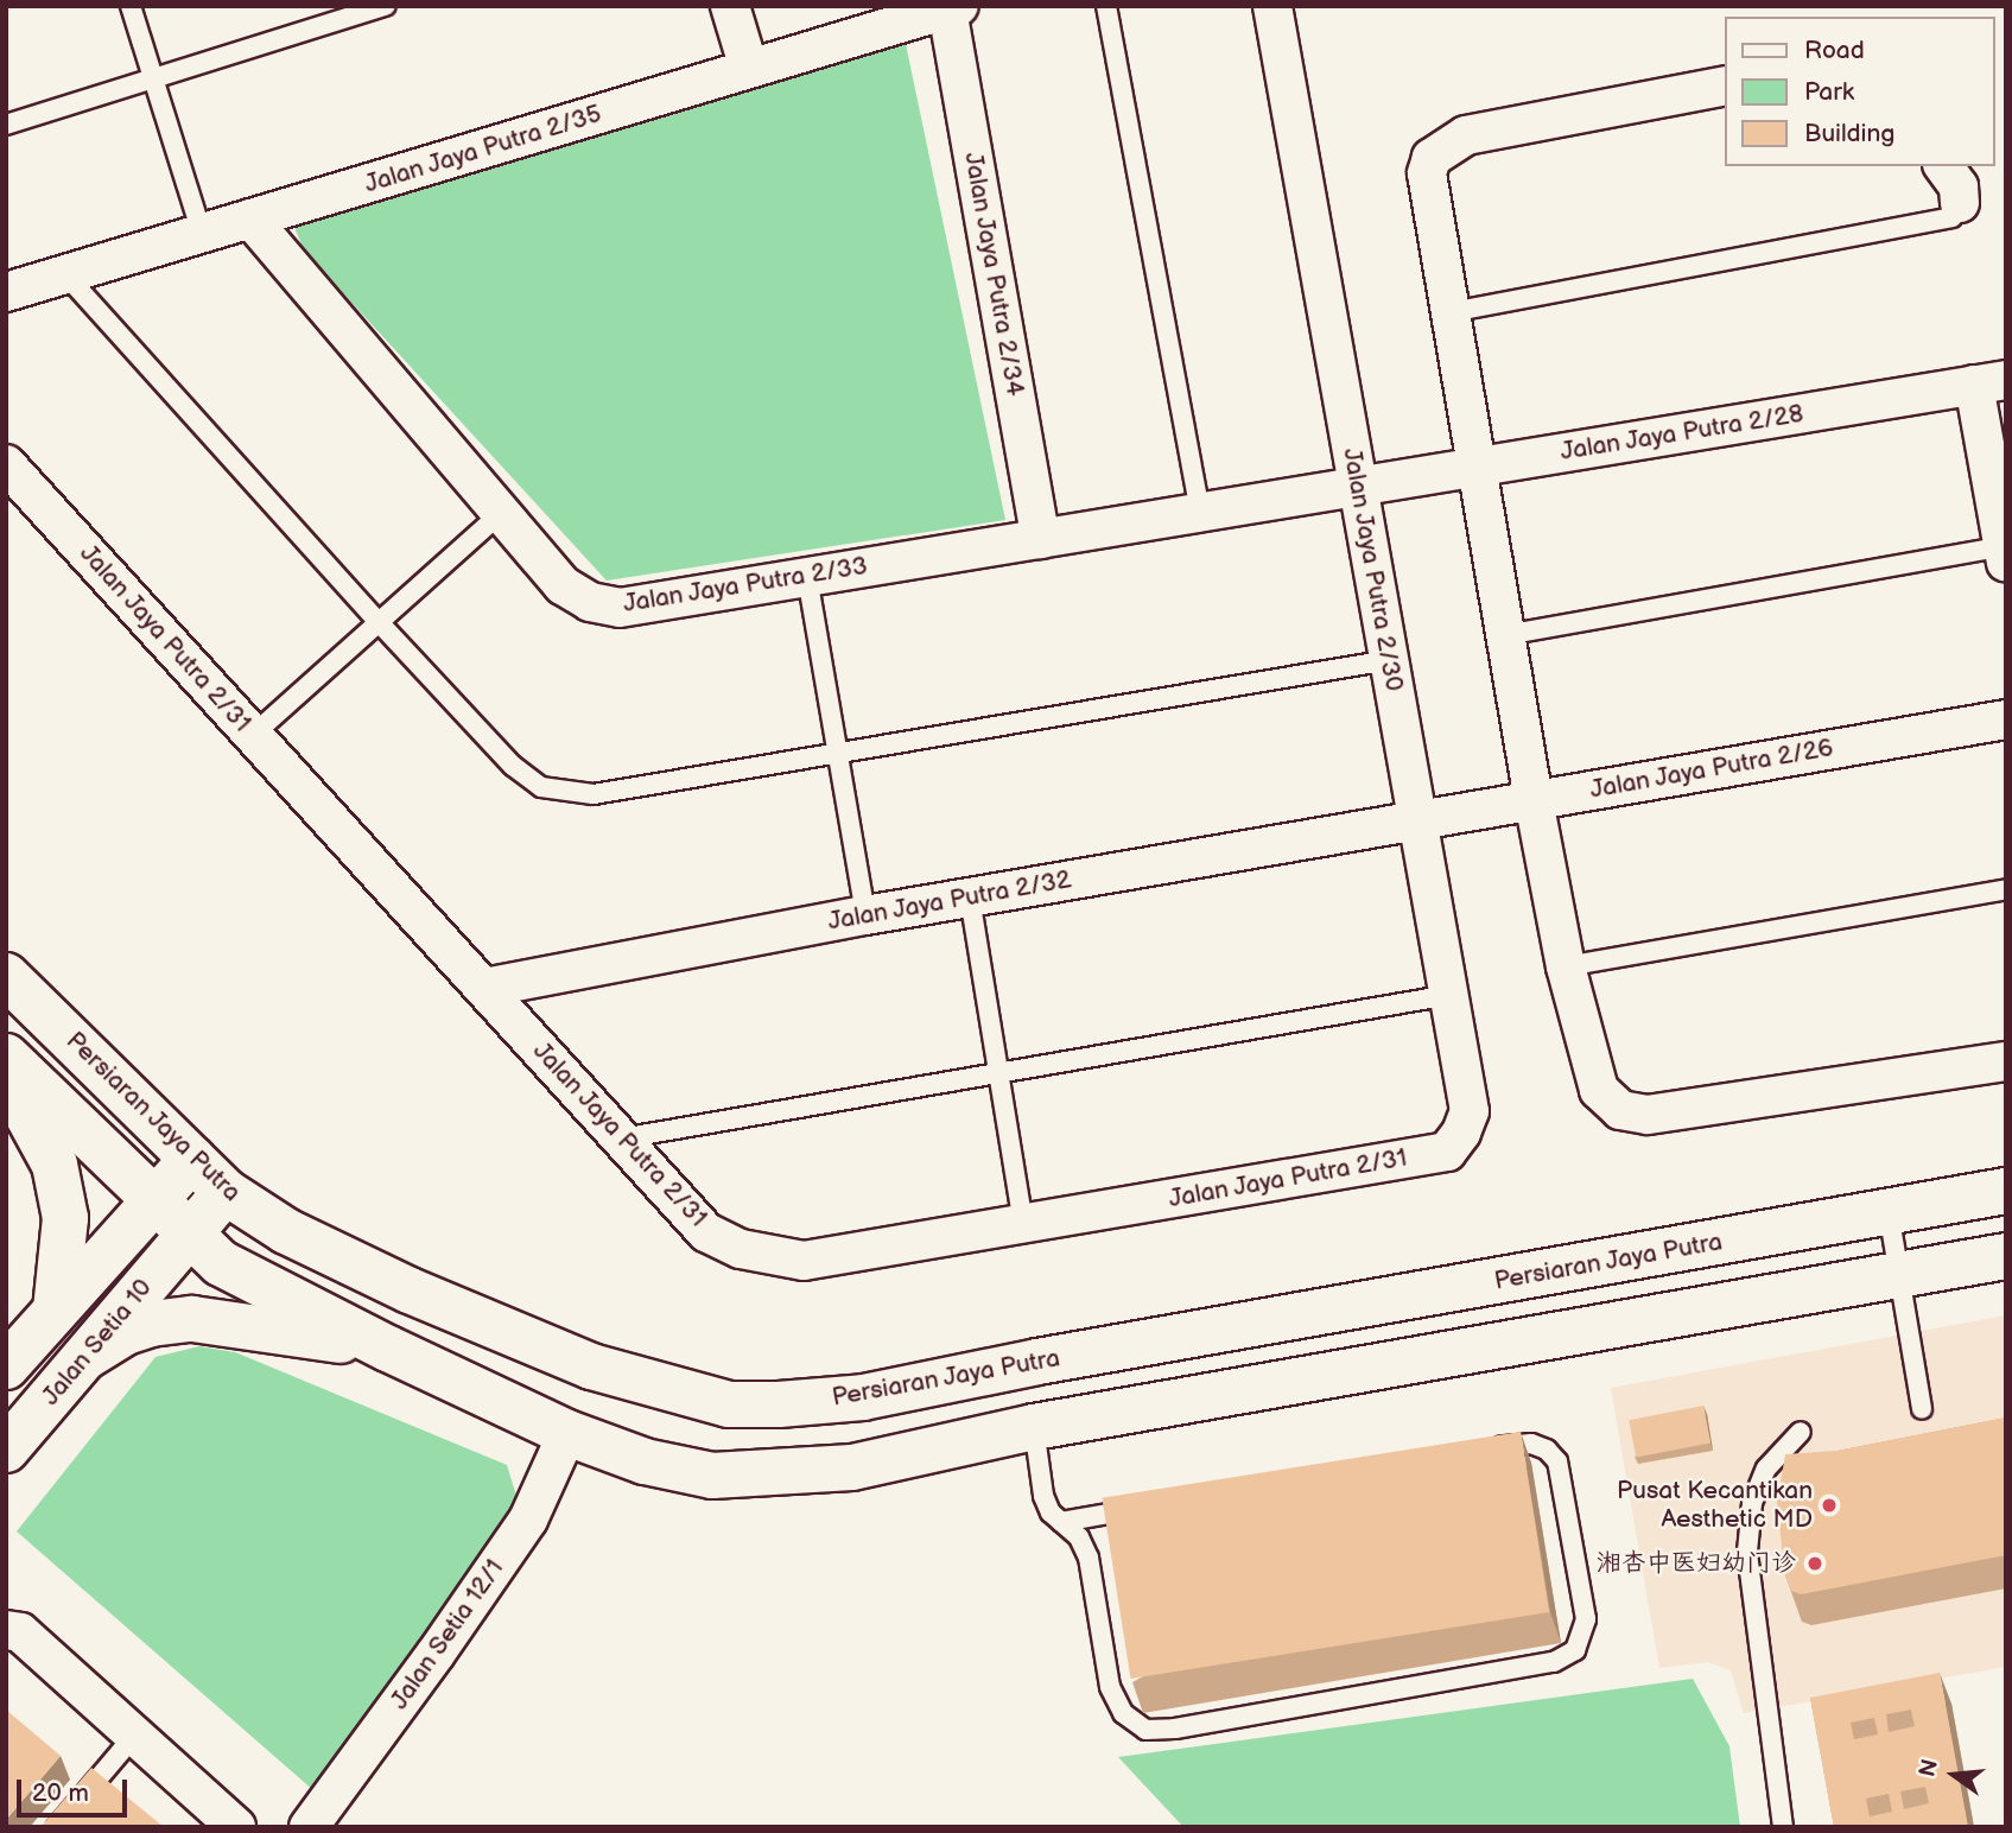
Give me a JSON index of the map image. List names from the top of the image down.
{
  "streets": {
    "main road": ["Persiaran Jaya Putra", "Jalan Setia 10"],
    "street": [
      "Jalan Jaya Putra 2/35",
      "Jalan Jaya Putra 2/34",
      "Jalan Jaya Putra 2/28",
      "Jalan Jaya Putra 2/30",
      "Jalan Jaya Putra 2/33",
      "Jalan Jaya Putra 2/31",
      "Jalan Jaya Putra 2/26",
      "Jalan Jaya Putra 2/32",
      "Jalan Setia 12/1"
    ]
  },
  "crossings": [
    ["Jalan Jaya Putra 2/35", "Jalan Jaya Putra 2/34"],
    ["Jalan Jaya Putra 2/35", "Jalan Jaya Putra 2/33"],
    ["Jalan Jaya Putra 2/34", "Jalan Jaya Putra 2/33"],
    ["Jalan Jaya Putra 2/28", "Jalan Jaya Putra 2/30"],
    ["Jalan Jaya Putra 2/28", "Jalan Jaya Putra 2/33"],
    ["Jalan Jaya Putra 2/30", "Jalan Jaya Putra 2/33"],
    ["Jalan Jaya Putra 2/30", "Jalan Jaya Putra 2/31"],
    ["Jalan Jaya Putra 2/30", "Jalan Jaya Putra 2/26"],
    ["Jalan Jaya Putra 2/30", "Jalan Jaya Putra 2/32"],
    ["Jalan Jaya Putra 2/31", "Jalan Jaya Putra 2/32"],
    ["Jalan Jaya Putra 2/26", "Jalan Jaya Putra 2/32"],
    ["Persiaran Jaya Putra", "Jalan Setia 10"]
  ],
  "places": ["Pusat Kecantikan Aesthetic MD", "湘杏中医妇幼门诊"],
  "legend": ["Road", "Park", "Building"],
  "scale_bar": "20 m",
  "north": "left"
}
